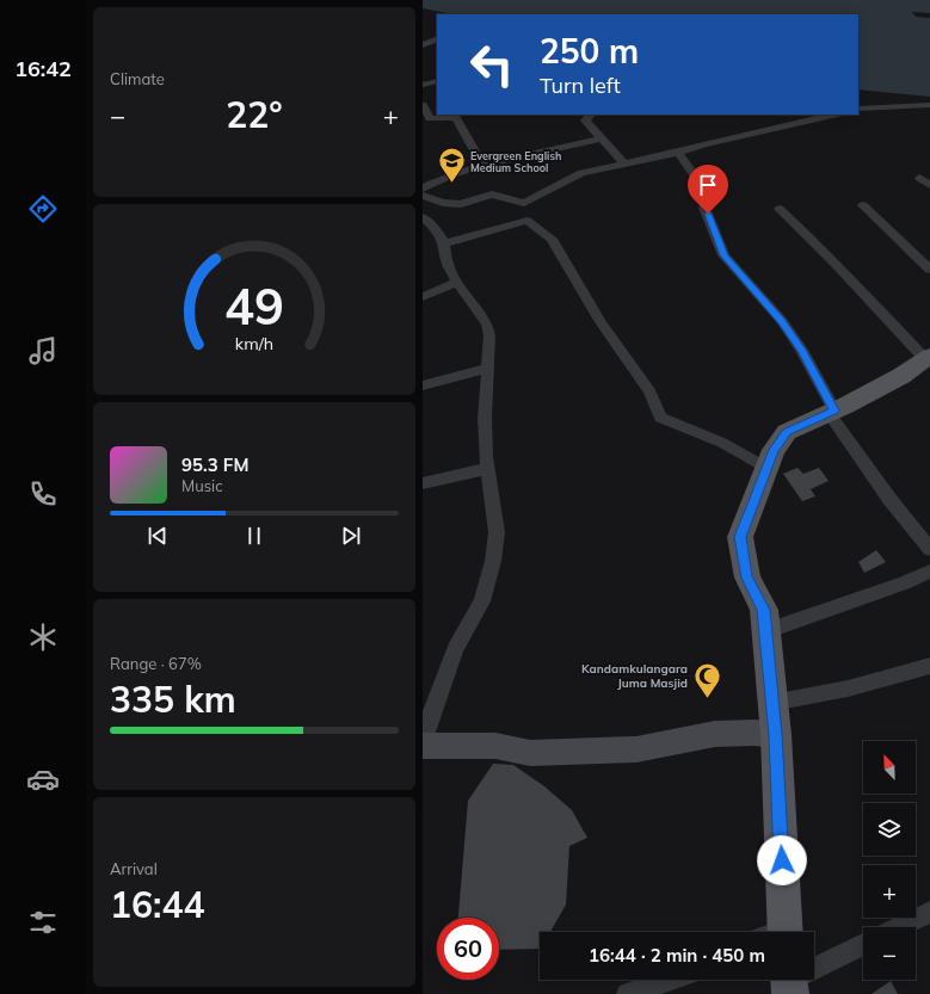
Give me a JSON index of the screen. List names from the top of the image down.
{
  "places": {
    "school or university": ["Evergreen English Medium School"],
    "mosque": ["Kandamkulangara Juma Masjid"]
  },
  "north": "top left",
  "page": {
    "tabs": "16:42",
    "tile": [
      "Climate",
      ["Range · 67%", "335 km"],
      ["Arrival", "16:44"]
    ],
    "turn": ["250 m", "Turn left"],
    "heat": ["−", "22°", "+"],
    "song": ["95.3 FM", "Music"],
    "map_buttons": ["+", "−"],
    "limit": "60",
    "trip": "16:44 · 2 min · 450 m",
    "gauge": ["49", "km/h"]
  }
}
